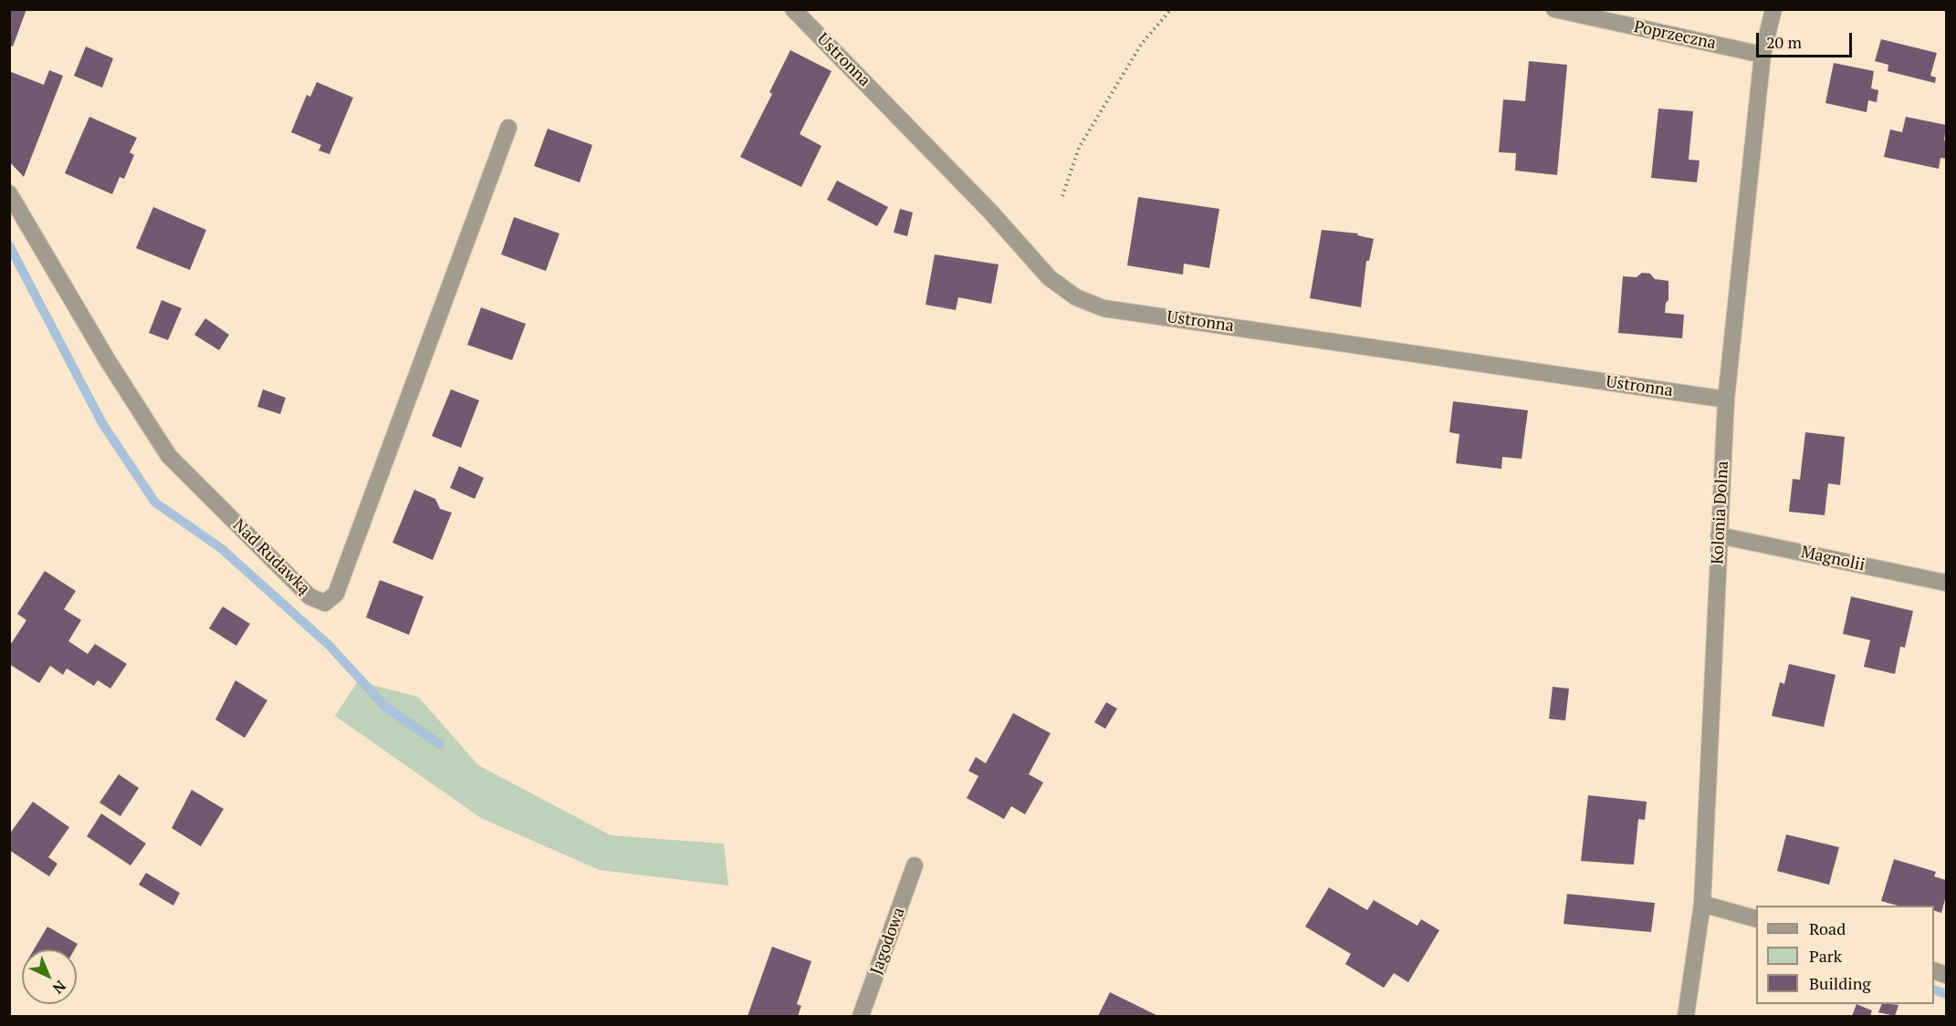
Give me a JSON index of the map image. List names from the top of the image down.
{
  "streets": {
    "street": [
      "Poprzeczna",
      "Ustronna",
      "Kolonia Dolna",
      "Nad Rudawką",
      "Magnolii",
      "Jagodowa"
    ]
  },
  "crossings": [
    ["Poprzeczna", "Kolonia Dolna"],
    ["Ustronna", "Kolonia Dolna"],
    ["Kolonia Dolna", "Magnolii"]
  ],
  "legend": ["Road", "Park", "Building"],
  "scale_bar": "20 m",
  "north": "bottom right"
}
